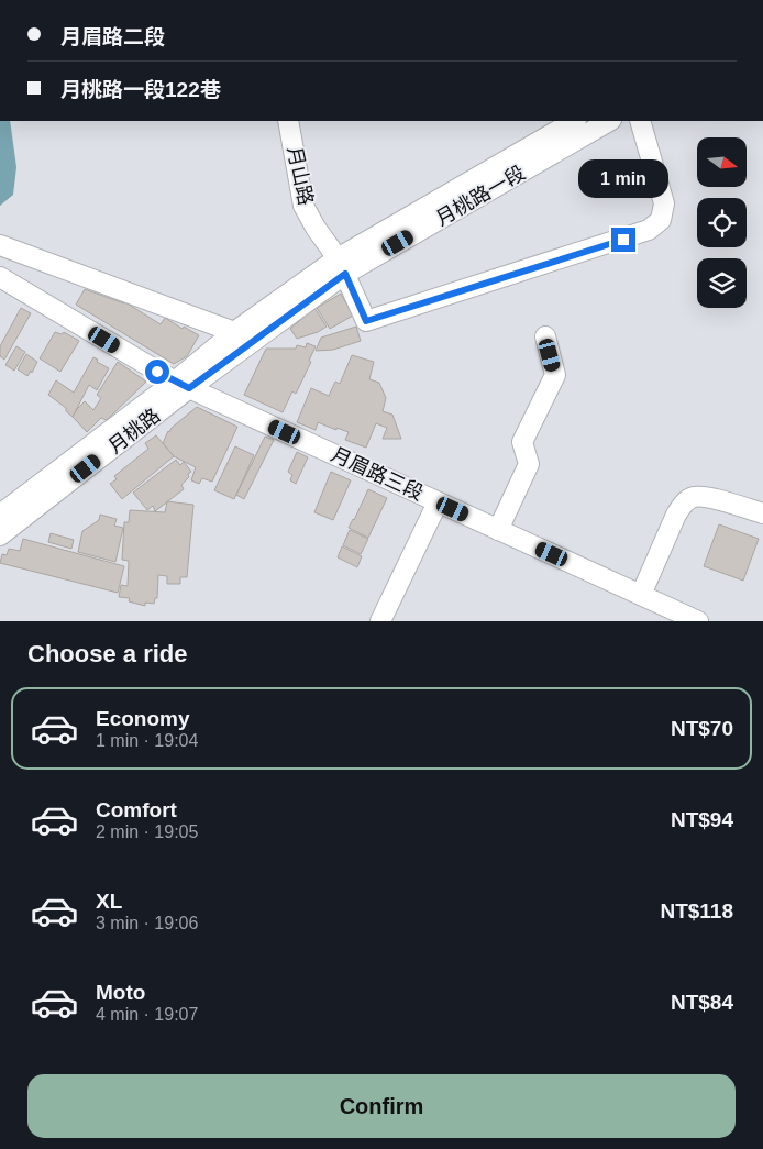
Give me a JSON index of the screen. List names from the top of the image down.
{
  "streets": {
    "street": [
      "月山路",
      "月桃路一段",
      "月桃路",
      "月眉路三段"
    ]
  },
  "crossings": [
    ["月山路", "月桃路一段"],
    ["月桃路一段", "月桃路"],
    ["月桃路一段", "月眉路三段"],
    ["月桃路", "月眉路三段"]
  ],
  "north": "right",
  "page": {
    "banner": ["月眉路二段", "月桃路一段122巷"],
    "bubble": "1 min",
    "heading": "Choose a ride",
    "list": [
      {
        "name": "Economy",
        "note": "1 min · 19:04",
        "value": "NT$70"
      },
      {
        "name": "Comfort",
        "note": "2 min · 19:05",
        "value": "NT$94"
      },
      {
        "name": "XL",
        "note": "3 min · 19:06",
        "value": "NT$118"
      },
      {
        "name": "Moto",
        "note": "4 min · 19:07",
        "value": "NT$84"
      }
    ],
    "buttons": "Confirm"
  }
}
